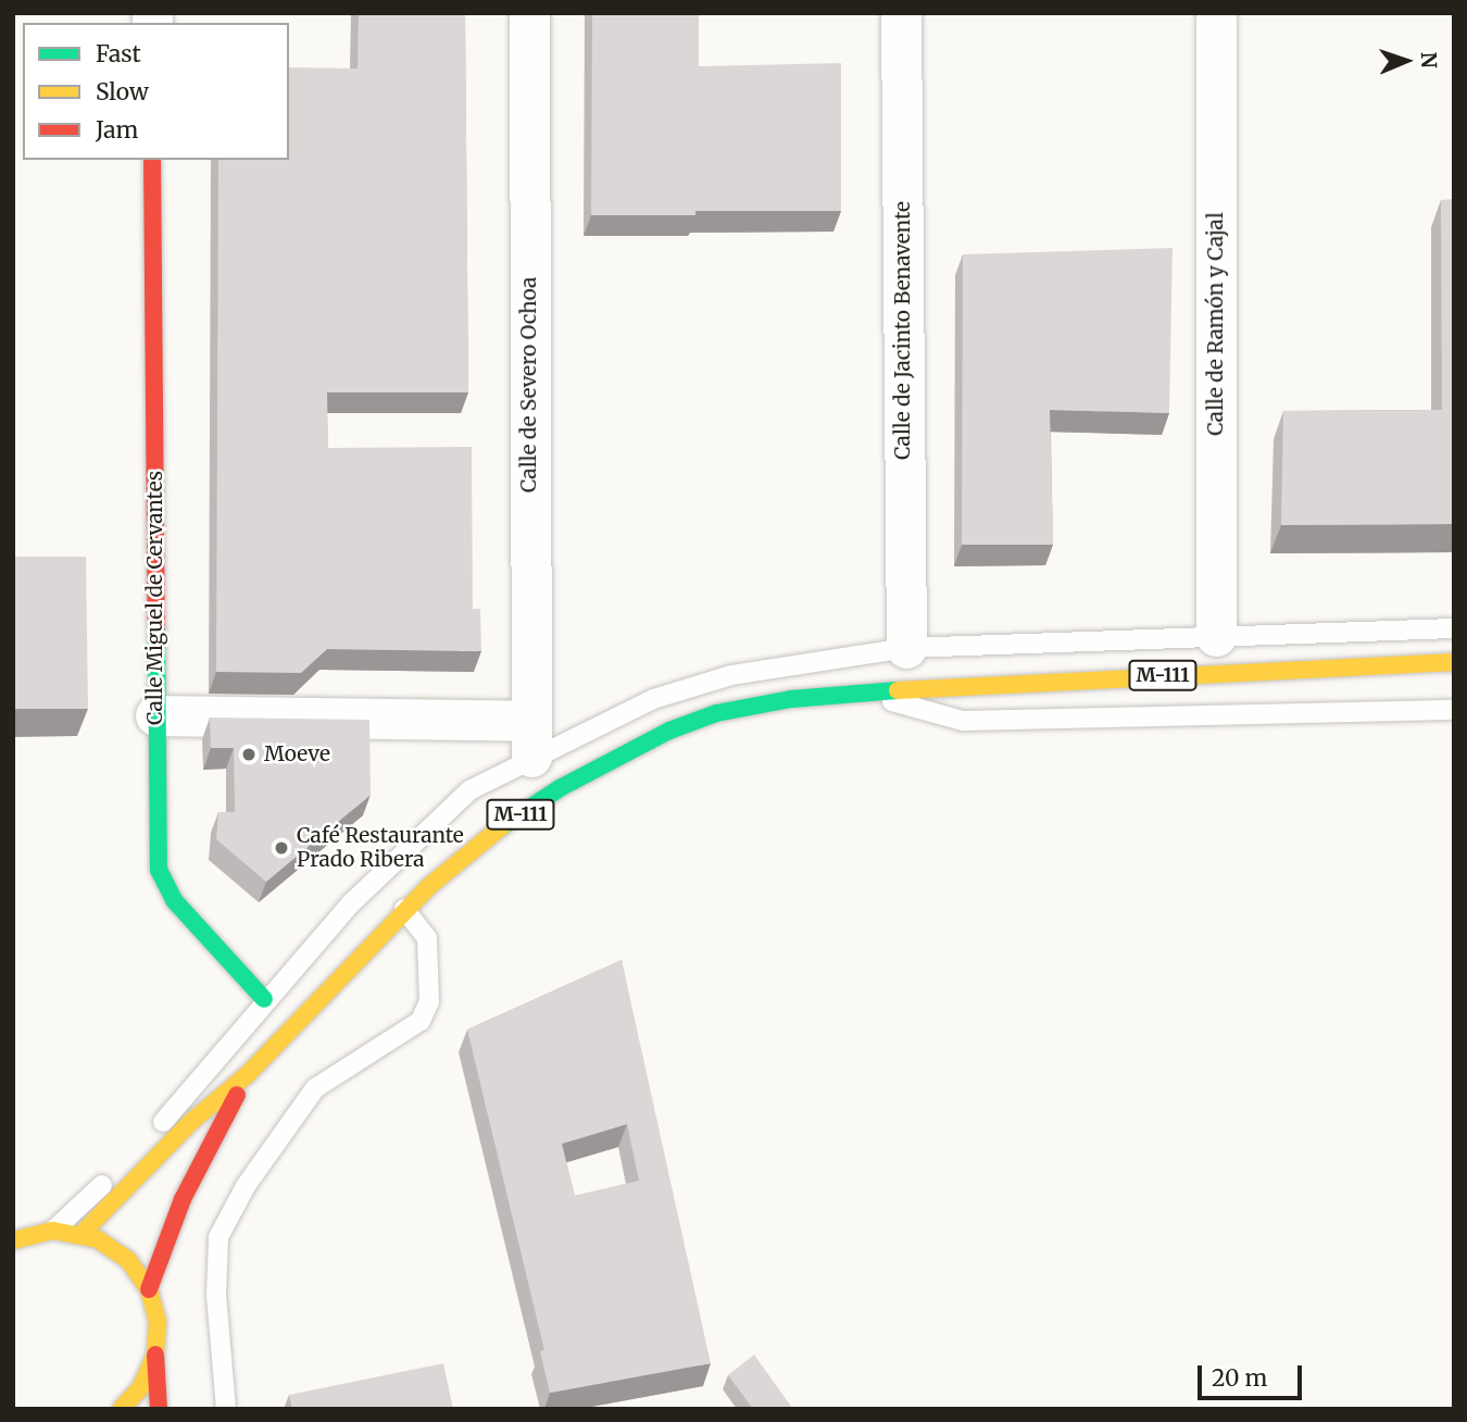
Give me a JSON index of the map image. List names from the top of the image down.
{
  "streets": {
    "main road": ["Calle Miguel de Cervantes", "M-111"],
    "street": ["Calle de Ramón y Cajal", "Calle de Jacinto Benavente", "Calle de Severo Ochoa"]
  },
  "places": ["Moeve", "Café Restaurante Prado Ribera"],
  "legend": ["Fast", "Slow", "Jam"],
  "scale_bar": "20 m",
  "north": "right"
}
